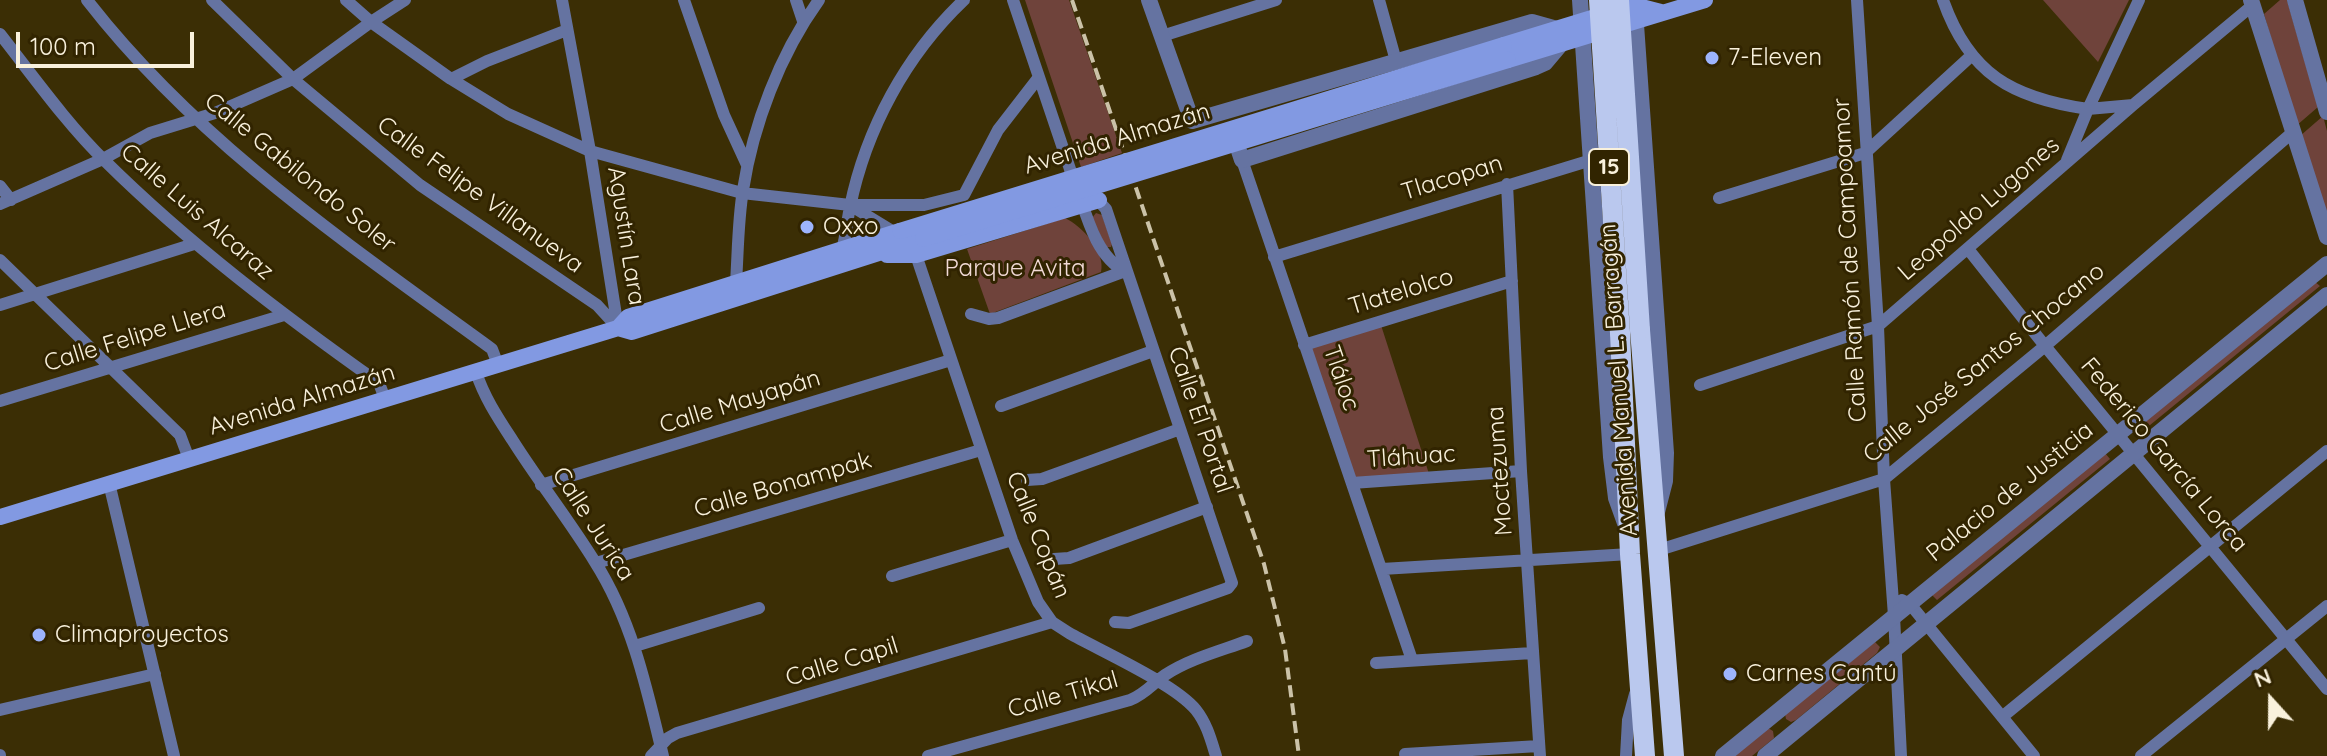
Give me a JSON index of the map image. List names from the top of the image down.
{
  "streets": {
    "highway": ["15", "Avenida Manuel L. Barragán"],
    "main road": ["Avenida Almazán"],
    "street": [
      "Calle Gabilondo Soler",
      "Tlacopan",
      "Calle Felipe Villanueva",
      "Leopoldo Lugones",
      "Calle Luis Alcaraz",
      "Agustín Lara",
      "Calle Ramón de Campoamor",
      "Tlatelolco",
      "Calle Felipe Llera",
      "Calle José Santos Chocano",
      "Tláloc",
      "Calle Mayapán",
      "Calle El Portal",
      "Federico García Lorca",
      "Tláhuac",
      "Moctezuma",
      "Calle Bonampak",
      "Palacio de Justicia",
      "Calle Jurica",
      "Calle Copán",
      "Calle Capil",
      "Calle Tikal"
    ]
  },
  "crossings": [
    ["Avenida Almazán", "Calle Gabilondo Soler"],
    ["Avenida Almazán", "Calle Felipe Villanueva"],
    ["Avenida Almazán", "Calle Luis Alcaraz"],
    ["Avenida Almazán", "Agustín Lara"],
    ["Avenida Almazán", "Avenida Manuel L. Barragán"],
    ["Avenida Almazán", "Calle Jurica"],
    ["Avenida Almazán", "Calle Copán"],
    ["Tlacopan", "Tláloc"],
    ["Tlacopan", "Moctezuma"],
    ["Calle Felipe Villanueva", "Agustín Lara"],
    ["Leopoldo Lugones", "Calle Ramón de Campoamor"],
    ["Leopoldo Lugones", "Federico García Lorca"],
    ["Calle Luis Alcaraz", "Calle Felipe Llera"],
    ["Calle Ramón de Campoamor", "Calle José Santos Chocano"],
    ["Calle Ramón de Campoamor", "Palacio de Justicia"],
    ["Tlatelolco", "Tláloc"],
    ["Tlatelolco", "Moctezuma"],
    ["Calle José Santos Chocano", "Avenida Manuel L. Barragán"],
    ["Calle José Santos Chocano", "Federico García Lorca"],
    ["Tláloc", "Tláhuac"],
    ["Calle Mayapán", "Calle Jurica"],
    ["Calle Mayapán", "Calle Copán"],
    ["Federico García Lorca", "Palacio de Justicia"],
    ["Tláhuac", "Moctezuma"],
    ["Calle Bonampak", "Calle Jurica"],
    ["Calle Bonampak", "Calle Copán"],
    ["Calle Jurica", "Calle Capil"],
    ["Calle Copán", "Calle Capil"],
    ["Calle Copán", "Calle Tikal"]
  ],
  "parks": ["Parque Avita"],
  "places": [
    "7-Eleven",
    "Oxxo",
    "Climaproyectos",
    "Carnes Cantú"
  ],
  "scale_bar": "100 m",
  "north": "top"
}
